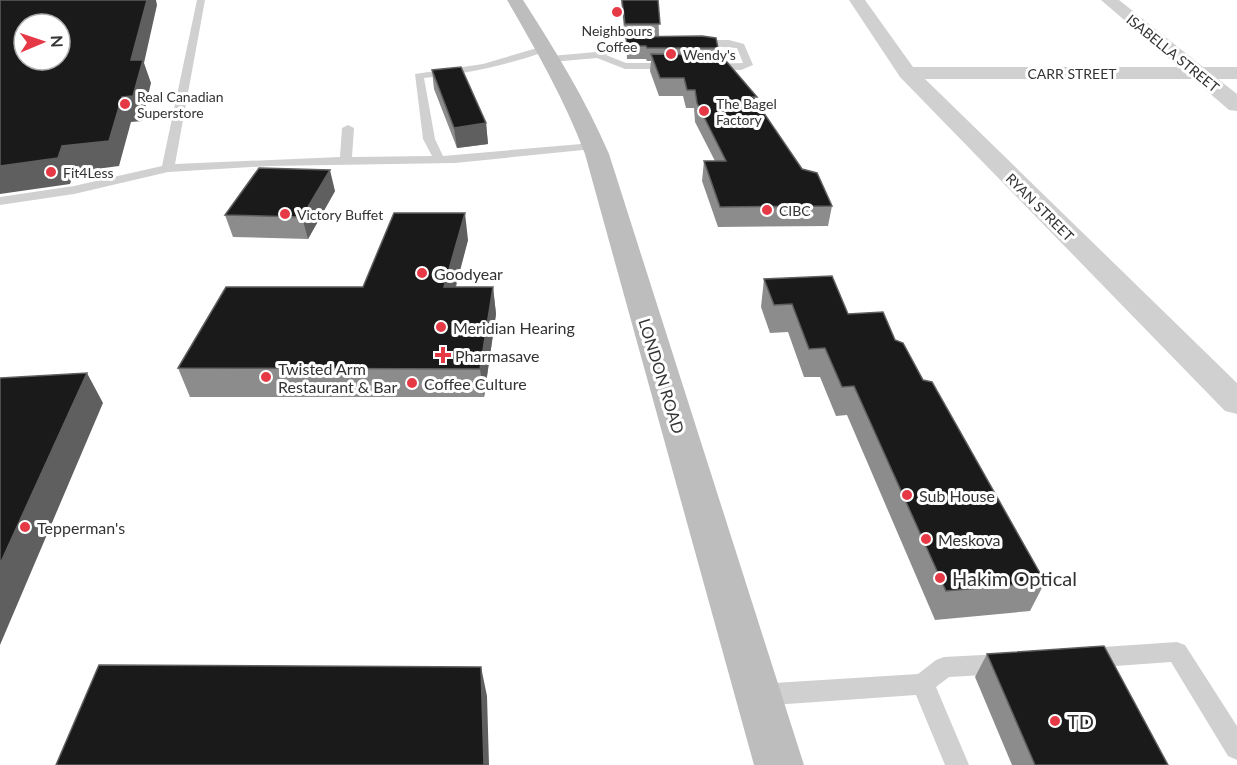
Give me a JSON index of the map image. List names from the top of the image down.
{
  "streets": {
    "main road": ["LONDON ROAD"],
    "street": ["ISABELLA STREET", "CARR STREET", "RYAN STREET"]
  },
  "crossings": [
    ["ISABELLA STREET", "CARR STREET"],
    ["CARR STREET", "RYAN STREET"]
  ],
  "places": {
    "other": [
      "Neighbours Coffee",
      "Wendy's",
      "Real Canadian Superstore",
      "The Bagel Factory",
      "Fit4Less",
      "CIBC",
      "Victory Buffet",
      "Goodyear",
      "Meridian Hearing",
      "Twisted Arm Restaurant & Bar",
      "Coffee Culture",
      "Sub House",
      "Tepperman's",
      "Meskova",
      "Hakim Optical",
      "TD"
    ],
    "health": ["Pharmasave"]
  },
  "north": "right"
}
